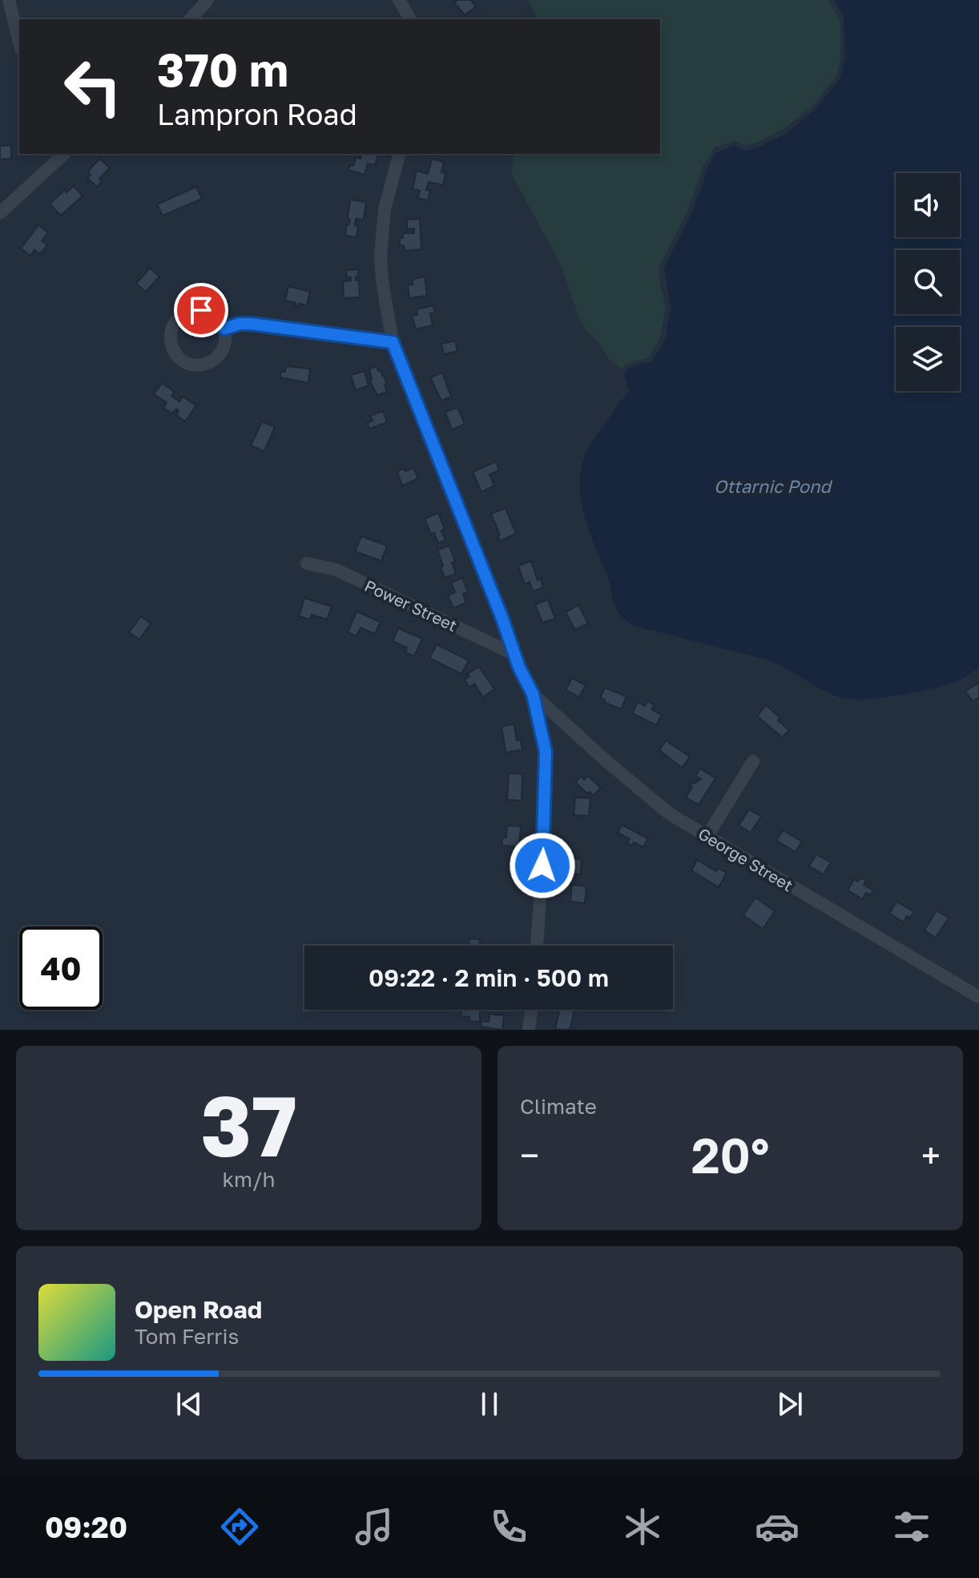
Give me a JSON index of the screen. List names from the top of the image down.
{
  "streets": {
    "street": ["Power Street", "George Street"]
  },
  "water": ["Ottarnic Pond"],
  "page": {
    "turn": ["370 m", "Lampron Road"],
    "limit": "40",
    "trip": "09:22 · 2 min · 500 m",
    "tile": [
      ["37", "km/h"],
      "Climate"
    ],
    "heat": ["−", "20°", "+"],
    "song": ["Open Road", "Tom Ferris"],
    "tabs": "09:20"
  }
}
